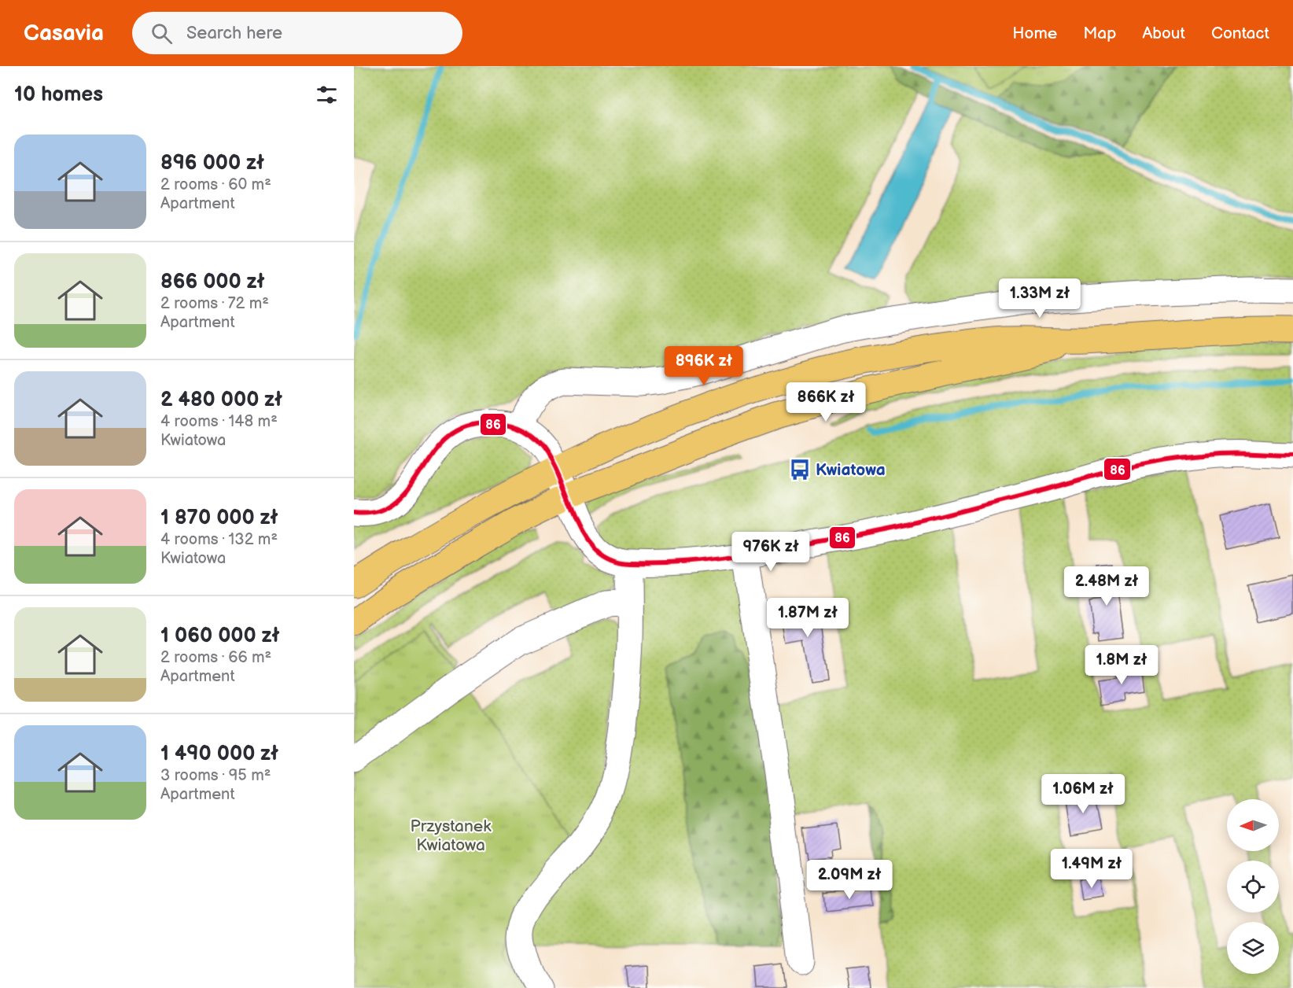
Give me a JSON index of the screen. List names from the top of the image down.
{
  "parks": ["Przystanek Kwiatowa"],
  "places": {
    "bus stop": ["Kwiatowa"]
  },
  "lines": ["transit line 86"],
  "north": "left",
  "page": {
    "header": "Casavia",
    "search": "Search here",
    "nav": [
      "Home",
      "Map",
      "About",
      "Contact"
    ],
    "heading": "10 homes",
    "list": [
      {
        "name": "896 000 zł",
        "note": "2 rooms · 60 m² · Apartment"
      },
      {
        "name": "866 000 zł",
        "note": "2 rooms · 72 m² · Apartment"
      },
      {
        "name": "2 480 000 zł",
        "note": "4 rooms · 148 m² · Kwiatowa"
      },
      {
        "name": "1 870 000 zł",
        "note": "4 rooms · 132 m² · Kwiatowa"
      },
      {
        "name": "1 060 000 zł",
        "note": "2 rooms · 66 m² · Apartment"
      },
      {
        "name": "1 490 000 zł",
        "note": "3 rooms · 95 m² · Apartment"
      }
    ],
    "price": [
      "1.33M zł",
      "896K zł",
      "866K zł",
      "976K zł",
      "2.48M zł",
      "1.87M zł",
      "1.8M zł",
      "1.06M zł",
      "1.49M zł",
      "2.09M zł"
    ]
  }
}
